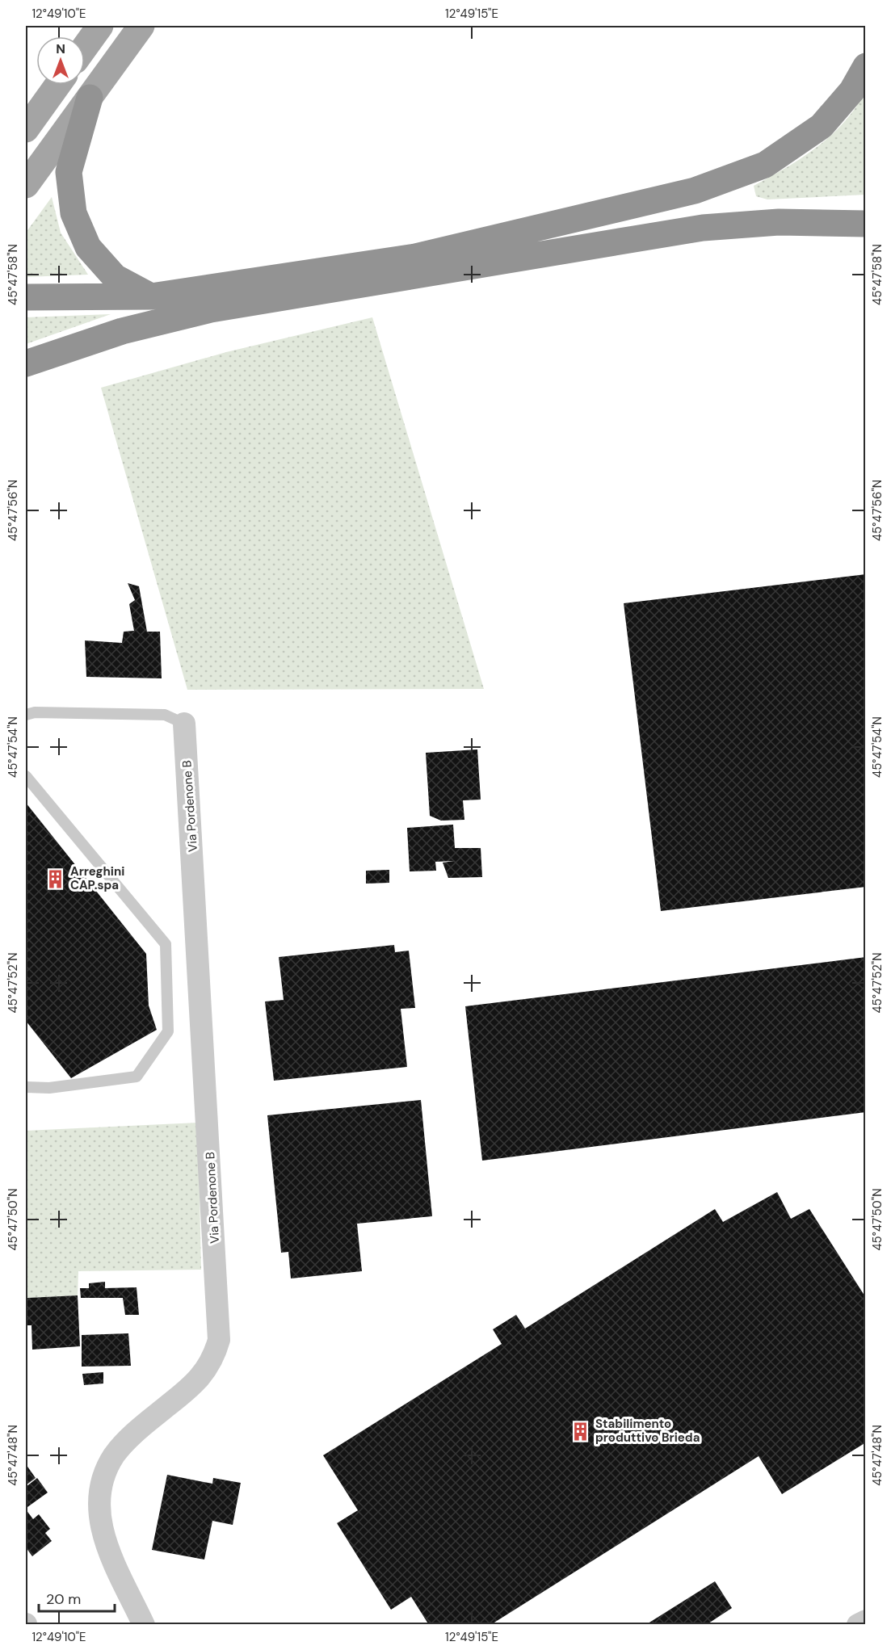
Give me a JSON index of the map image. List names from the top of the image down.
{
  "streets": {
    "street": ["Via Pordenone B"]
  },
  "places": {
    "building": ["Arreghini CAP.spa", "Stabilimento produttivo Brieda"]
  },
  "scale_bar": "20 m",
  "north": "top",
  "coordinates": [
    "12°49'10\"E",
    "12°49'15\"E",
    "45°47'58\"N",
    "45°47'56\"N",
    "45°47'54\"N",
    "45°47'52\"N",
    "45°47'50\"N",
    "45°47'48\"N"
  ]
}
